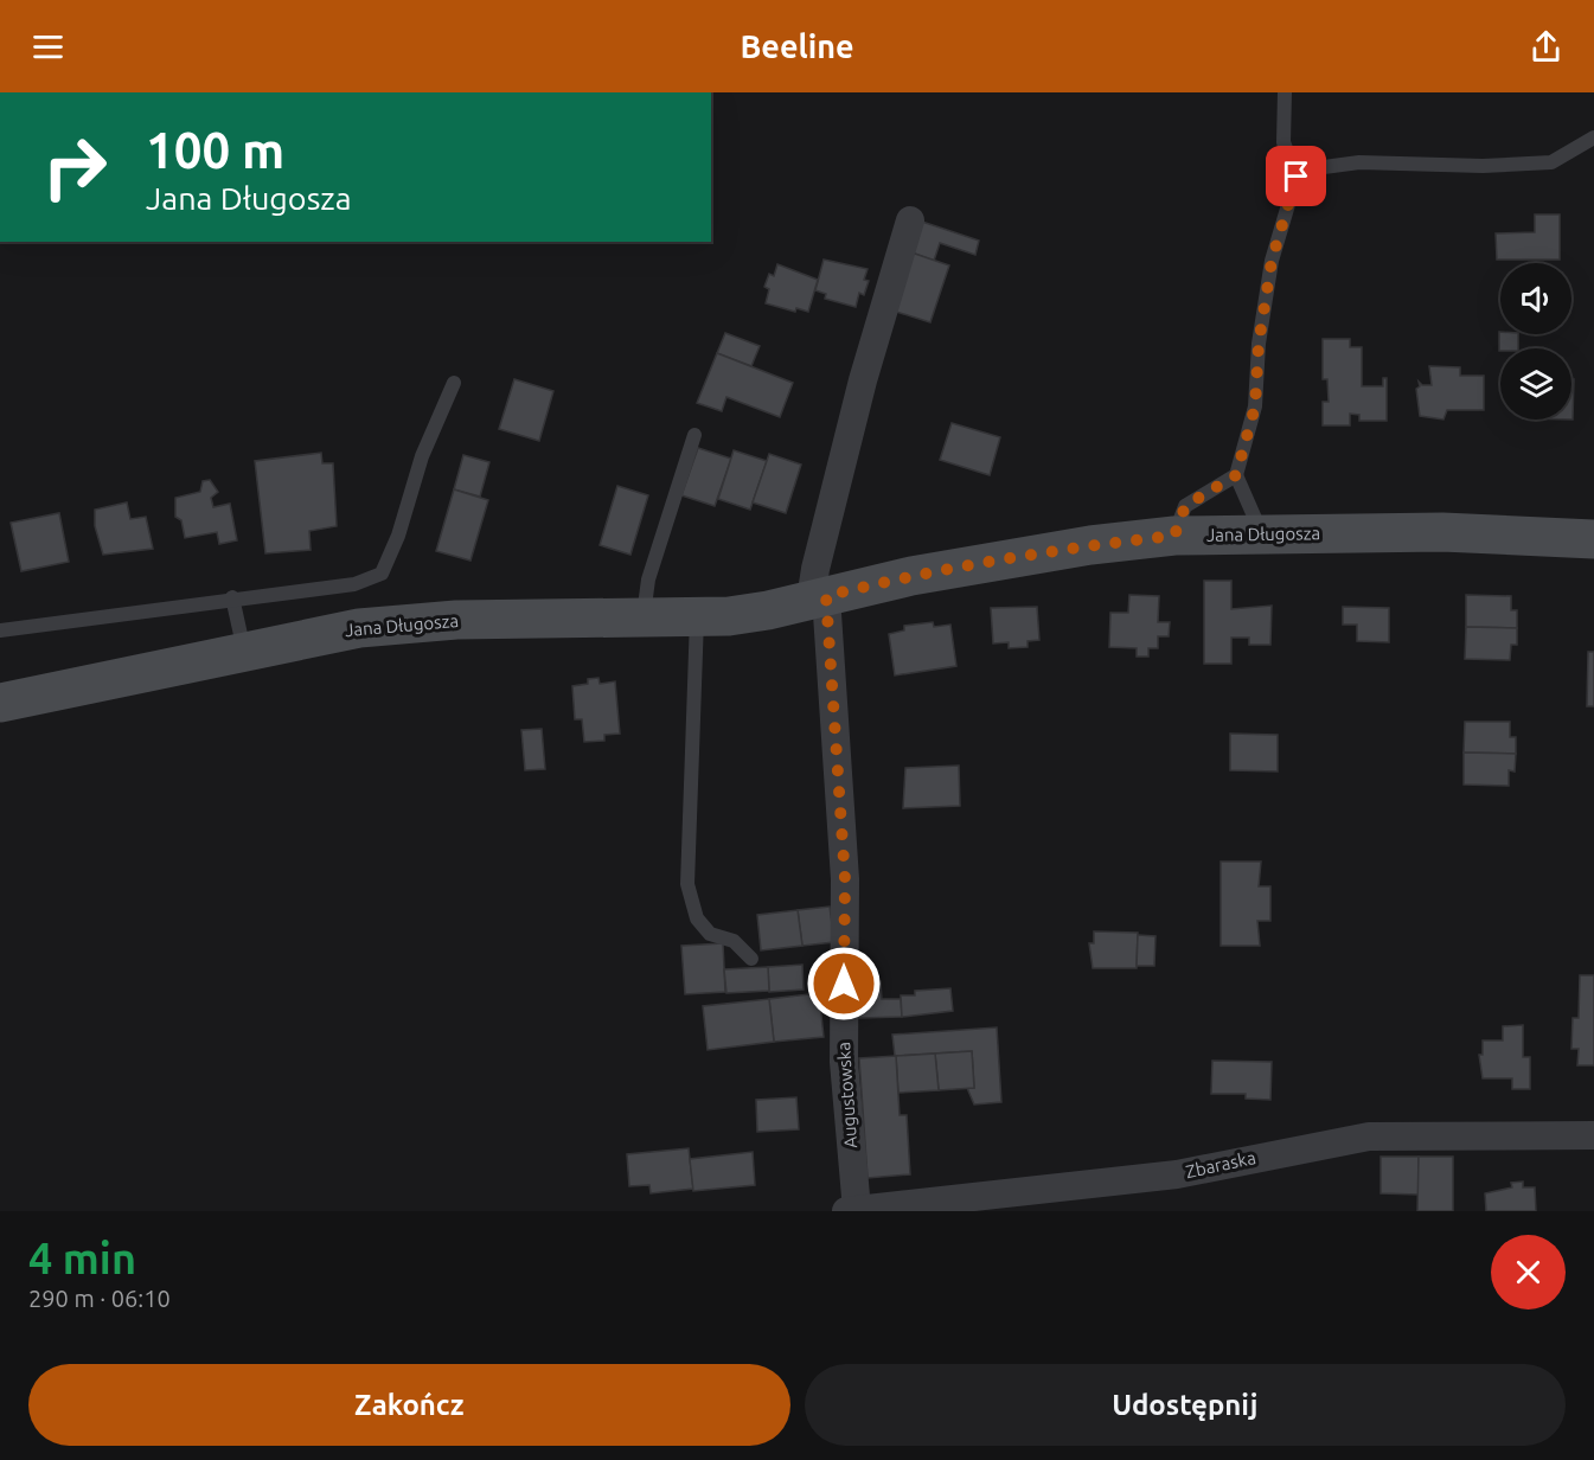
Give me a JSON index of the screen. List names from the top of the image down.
{
  "streets": {
    "street": ["Jana Długosza", "Augustowska", "Zbaraska"]
  },
  "crossings": [
    ["Jana Długosza", "Augustowska"],
    ["Augustowska", "Zbaraska"]
  ],
  "page": {
    "header": "Beeline",
    "turn": ["100 m", "Jana Długosza"],
    "heading": ["4 min", "290 m · 06:10"],
    "buttons": ["Zakończ", "Udostępnij"]
  }
}
